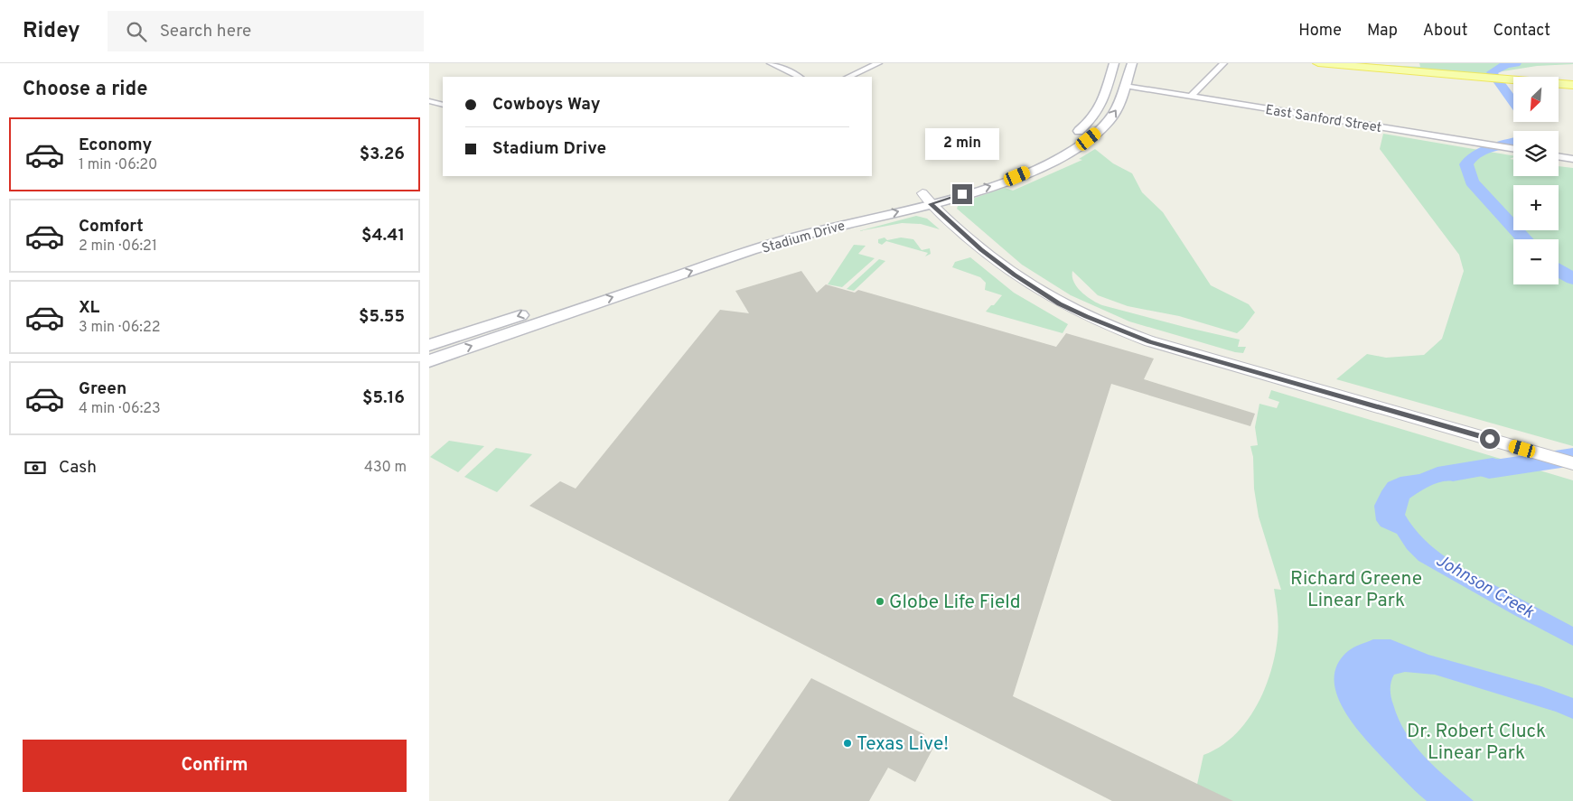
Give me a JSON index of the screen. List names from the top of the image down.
{
  "streets": {
    "main road": ["Stadium Drive"],
    "street": ["East Sanford Street"]
  },
  "crossings": [
    ["East Sanford Street", "Stadium Drive"]
  ],
  "water": ["Johnson Creek"],
  "parks": ["Richard Greene Linear Park", "Dr. Robert Cluck Linear Park"],
  "places": ["Globe Life Field", "Texas Live!"],
  "north": "bottom left",
  "page": {
    "header": "Ridey",
    "search": "Search here",
    "nav": [
      "Home",
      "Map",
      "About",
      "Contact"
    ],
    "heading": "Choose a ride",
    "map_buttons": ["+", "−"],
    "banner": ["Cowboys Way", "Stadium Drive"],
    "list": [
      {
        "name": "Economy",
        "note": "1 min · 06:20",
        "value": "$3.26"
      },
      {
        "name": "Comfort",
        "note": "2 min · 06:21",
        "value": "$4.41"
      },
      {
        "name": "XL",
        "note": "3 min · 06:22",
        "value": "$5.55"
      },
      {
        "name": "Green",
        "note": "4 min · 06:23",
        "value": "$5.16"
      }
    ],
    "bubble": "2 min",
    "pay": ["Cash", "430 m"],
    "buttons": "Confirm"
  }
}
